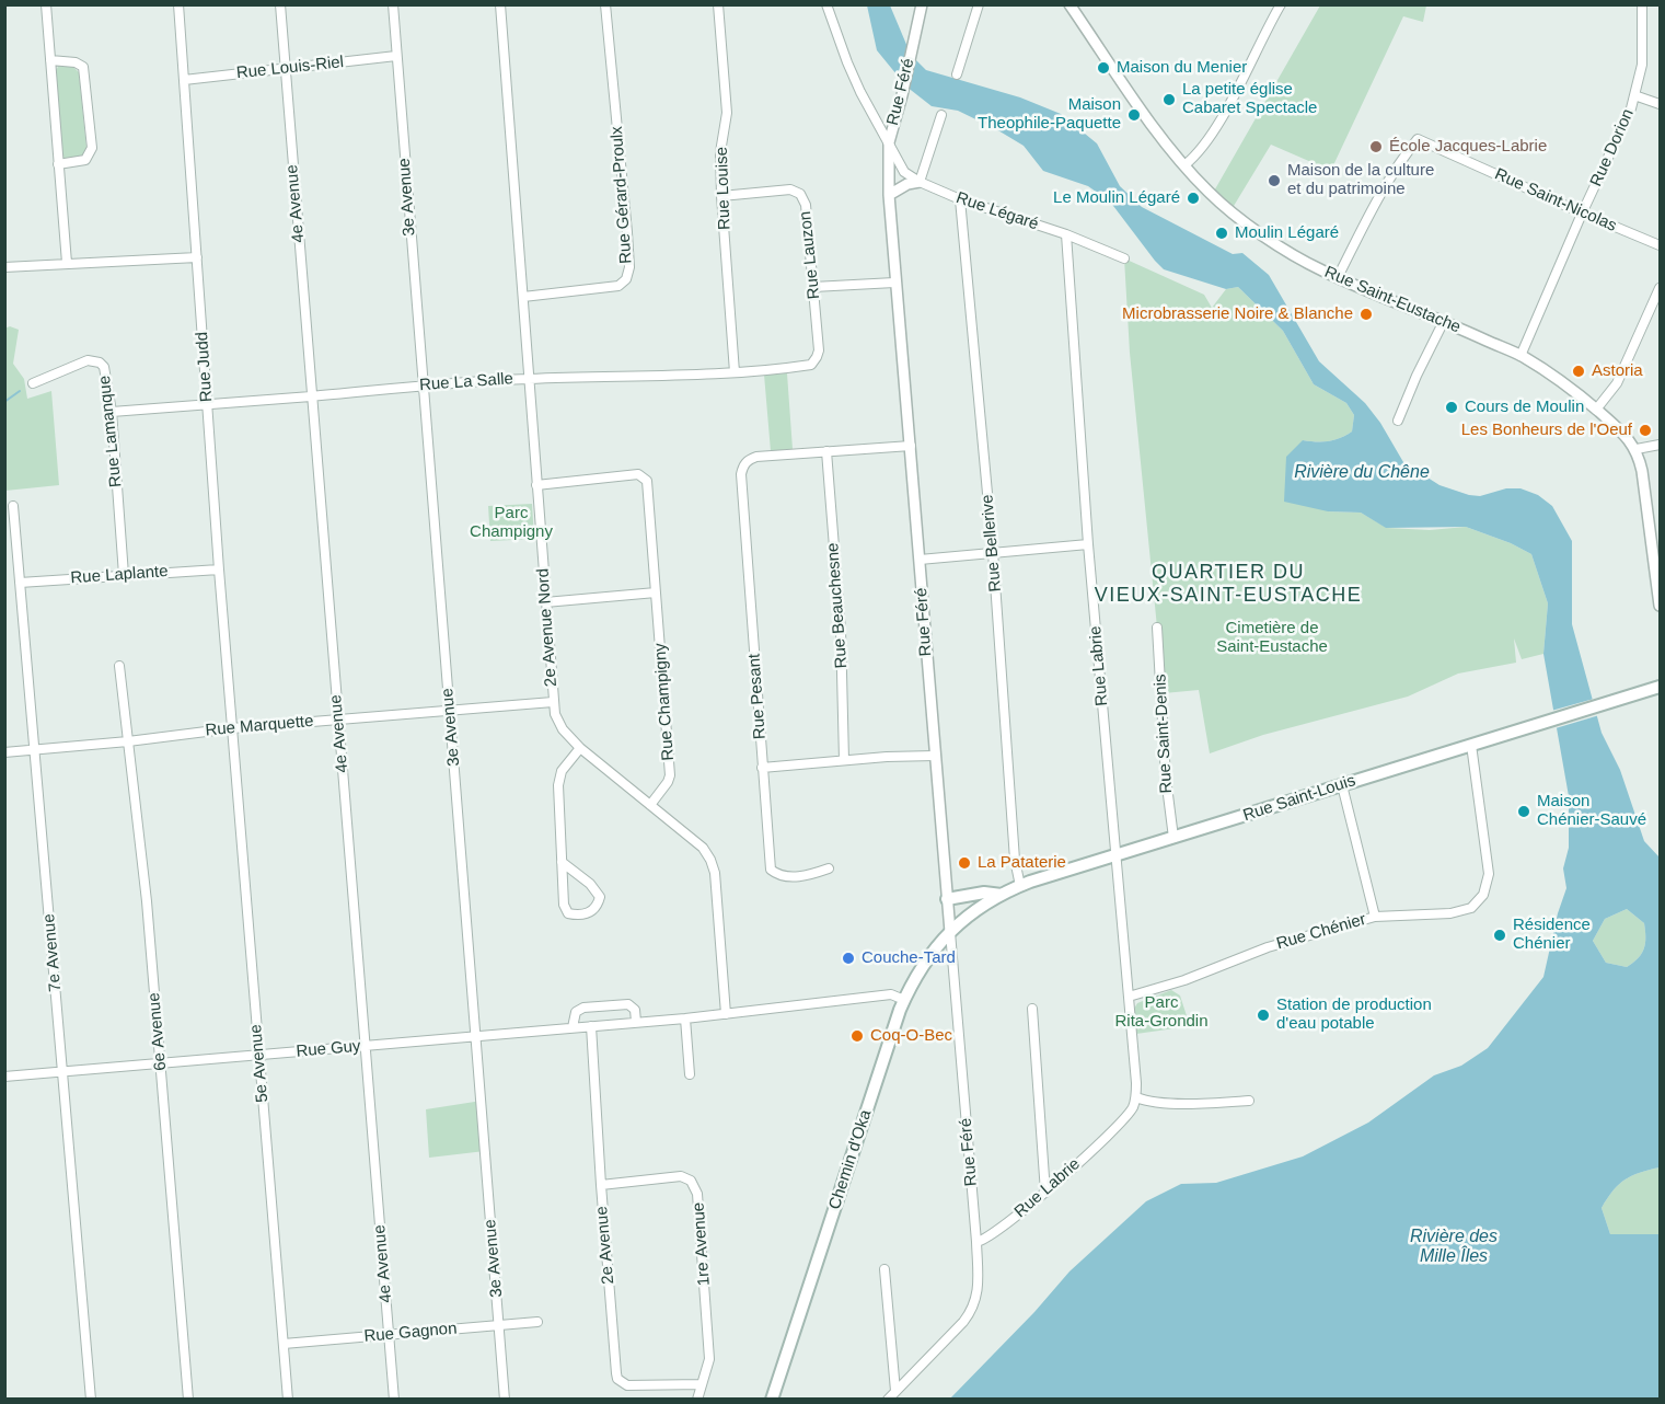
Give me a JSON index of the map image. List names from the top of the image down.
{
  "streets": {
    "main road": ["Rue Saint-Louis", "Chemin d'Oka"],
    "street": [
      "Rue Louis-Riel",
      "Rue Féré",
      "Rue Dorion",
      "Rue Louise",
      "Rue Gérard-Proulx",
      "3e Avenue",
      "Rue Saint-Nicolas",
      "4e Avenue",
      "Rue Légaré",
      "Rue Lauzon",
      "Rue Saint-Eustache",
      "Rue Judd",
      "Rue La Salle",
      "Rue Lamanque",
      "Rue Bellerive",
      "Rue Laplante",
      "Rue Beauchesne",
      "2e Avenue Nord",
      "Rue Labrie",
      "Rue Pesant",
      "Rue Champigny",
      "Rue Marquette",
      "Rue Saint-Denis",
      "Rue Chénier",
      "7e Avenue",
      "6e Avenue",
      "Rue Guy",
      "5e Avenue",
      "1re Avenue",
      "2e Avenue",
      "Rue Gagnon"
    ]
  },
  "crossings": [
    ["Rue Louis-Riel", "3e Avenue"],
    ["Rue Louis-Riel", "4e Avenue"],
    ["Rue Louis-Riel", "Rue Judd"],
    ["Rue Féré", "Rue Légaré"],
    ["Rue Féré", "Rue Labrie"],
    ["Rue Féré", "Rue Saint-Louis"],
    ["Rue Féré", "Chemin d'Oka"],
    ["Rue Dorion", "Rue Saint-Nicolas"],
    ["Rue Dorion", "Rue Saint-Eustache"],
    ["Rue Louise", "Rue Lauzon"],
    ["Rue Louise", "Rue La Salle"],
    ["Rue Gérard-Proulx", "2e Avenue Nord"],
    ["3e Avenue", "Rue La Salle"],
    ["3e Avenue", "Rue Marquette"],
    ["3e Avenue", "Rue Guy"],
    ["3e Avenue", "Rue Gagnon"],
    ["Rue Saint-Nicolas", "Rue Saint-Eustache"],
    ["4e Avenue", "Rue La Salle"],
    ["4e Avenue", "Rue Marquette"],
    ["4e Avenue", "Rue Guy"],
    ["4e Avenue", "Rue Gagnon"],
    ["Rue Légaré", "Rue Bellerive"],
    ["Rue Légaré", "Rue Labrie"],
    ["Rue Lauzon", "Rue La Salle"],
    ["Rue Judd", "Rue La Salle"],
    ["Rue Judd", "Rue Laplante"],
    ["Rue Judd", "Rue Marquette"],
    ["Rue Judd", "5e Avenue"],
    ["Rue La Salle", "Rue Lamanque"],
    ["Rue La Salle", "2e Avenue Nord"],
    ["Rue Lamanque", "Rue Laplante"],
    ["Rue Bellerive", "Rue Saint-Louis"],
    ["Rue Laplante", "7e Avenue"],
    ["Rue Beauchesne", "Rue Pesant"],
    ["2e Avenue Nord", "Rue Champigny"],
    ["2e Avenue Nord", "Rue Marquette"],
    ["2e Avenue Nord", "Rue Guy"],
    ["Rue Labrie", "Rue Saint-Louis"],
    ["Rue Labrie", "Rue Chénier"],
    ["Rue Marquette", "7e Avenue"],
    ["Rue Marquette", "6e Avenue"],
    ["Rue Marquette", "5e Avenue"],
    ["Rue Saint-Denis", "Rue Saint-Louis"],
    ["Rue Saint-Louis", "Rue Chénier"],
    ["Rue Saint-Louis", "Chemin d'Oka"],
    ["7e Avenue", "Rue Guy"],
    ["6e Avenue", "Rue Guy"],
    ["Rue Guy", "5e Avenue"],
    ["Rue Guy", "Chemin d'Oka"],
    ["Rue Guy", "2e Avenue"],
    ["5e Avenue", "Rue Gagnon"],
    ["1re Avenue", "2e Avenue"]
  ],
  "districts": ["QUARTIER DU VIEUX-SAINT-EUSTACHE"],
  "water": ["Rivière du Chêne", "Rivière des Mille Îles"],
  "parks": ["Parc Champigny", "Cimetière de Saint-Eustache", "Parc Rita-Grondin"],
  "places": [
    "Maison du Menier",
    "La petite église Cabaret Spectacle",
    "Maison Theophile-Paquette",
    "École Jacques-Labrie",
    "Maison de la culture et du patrimoine",
    "Le Moulin Légaré",
    "Moulin Légaré",
    "Microbrasserie Noire & Blanche",
    "Astoria",
    "Cours de Moulin",
    "Les Bonheurs de l'Oeuf",
    "Maison Chénier-Sauvé",
    "La Pataterie",
    "Résidence Chénier",
    "Couche-Tard",
    "Station de production d'eau potable",
    "Coq-O-Bec"
  ]
}
